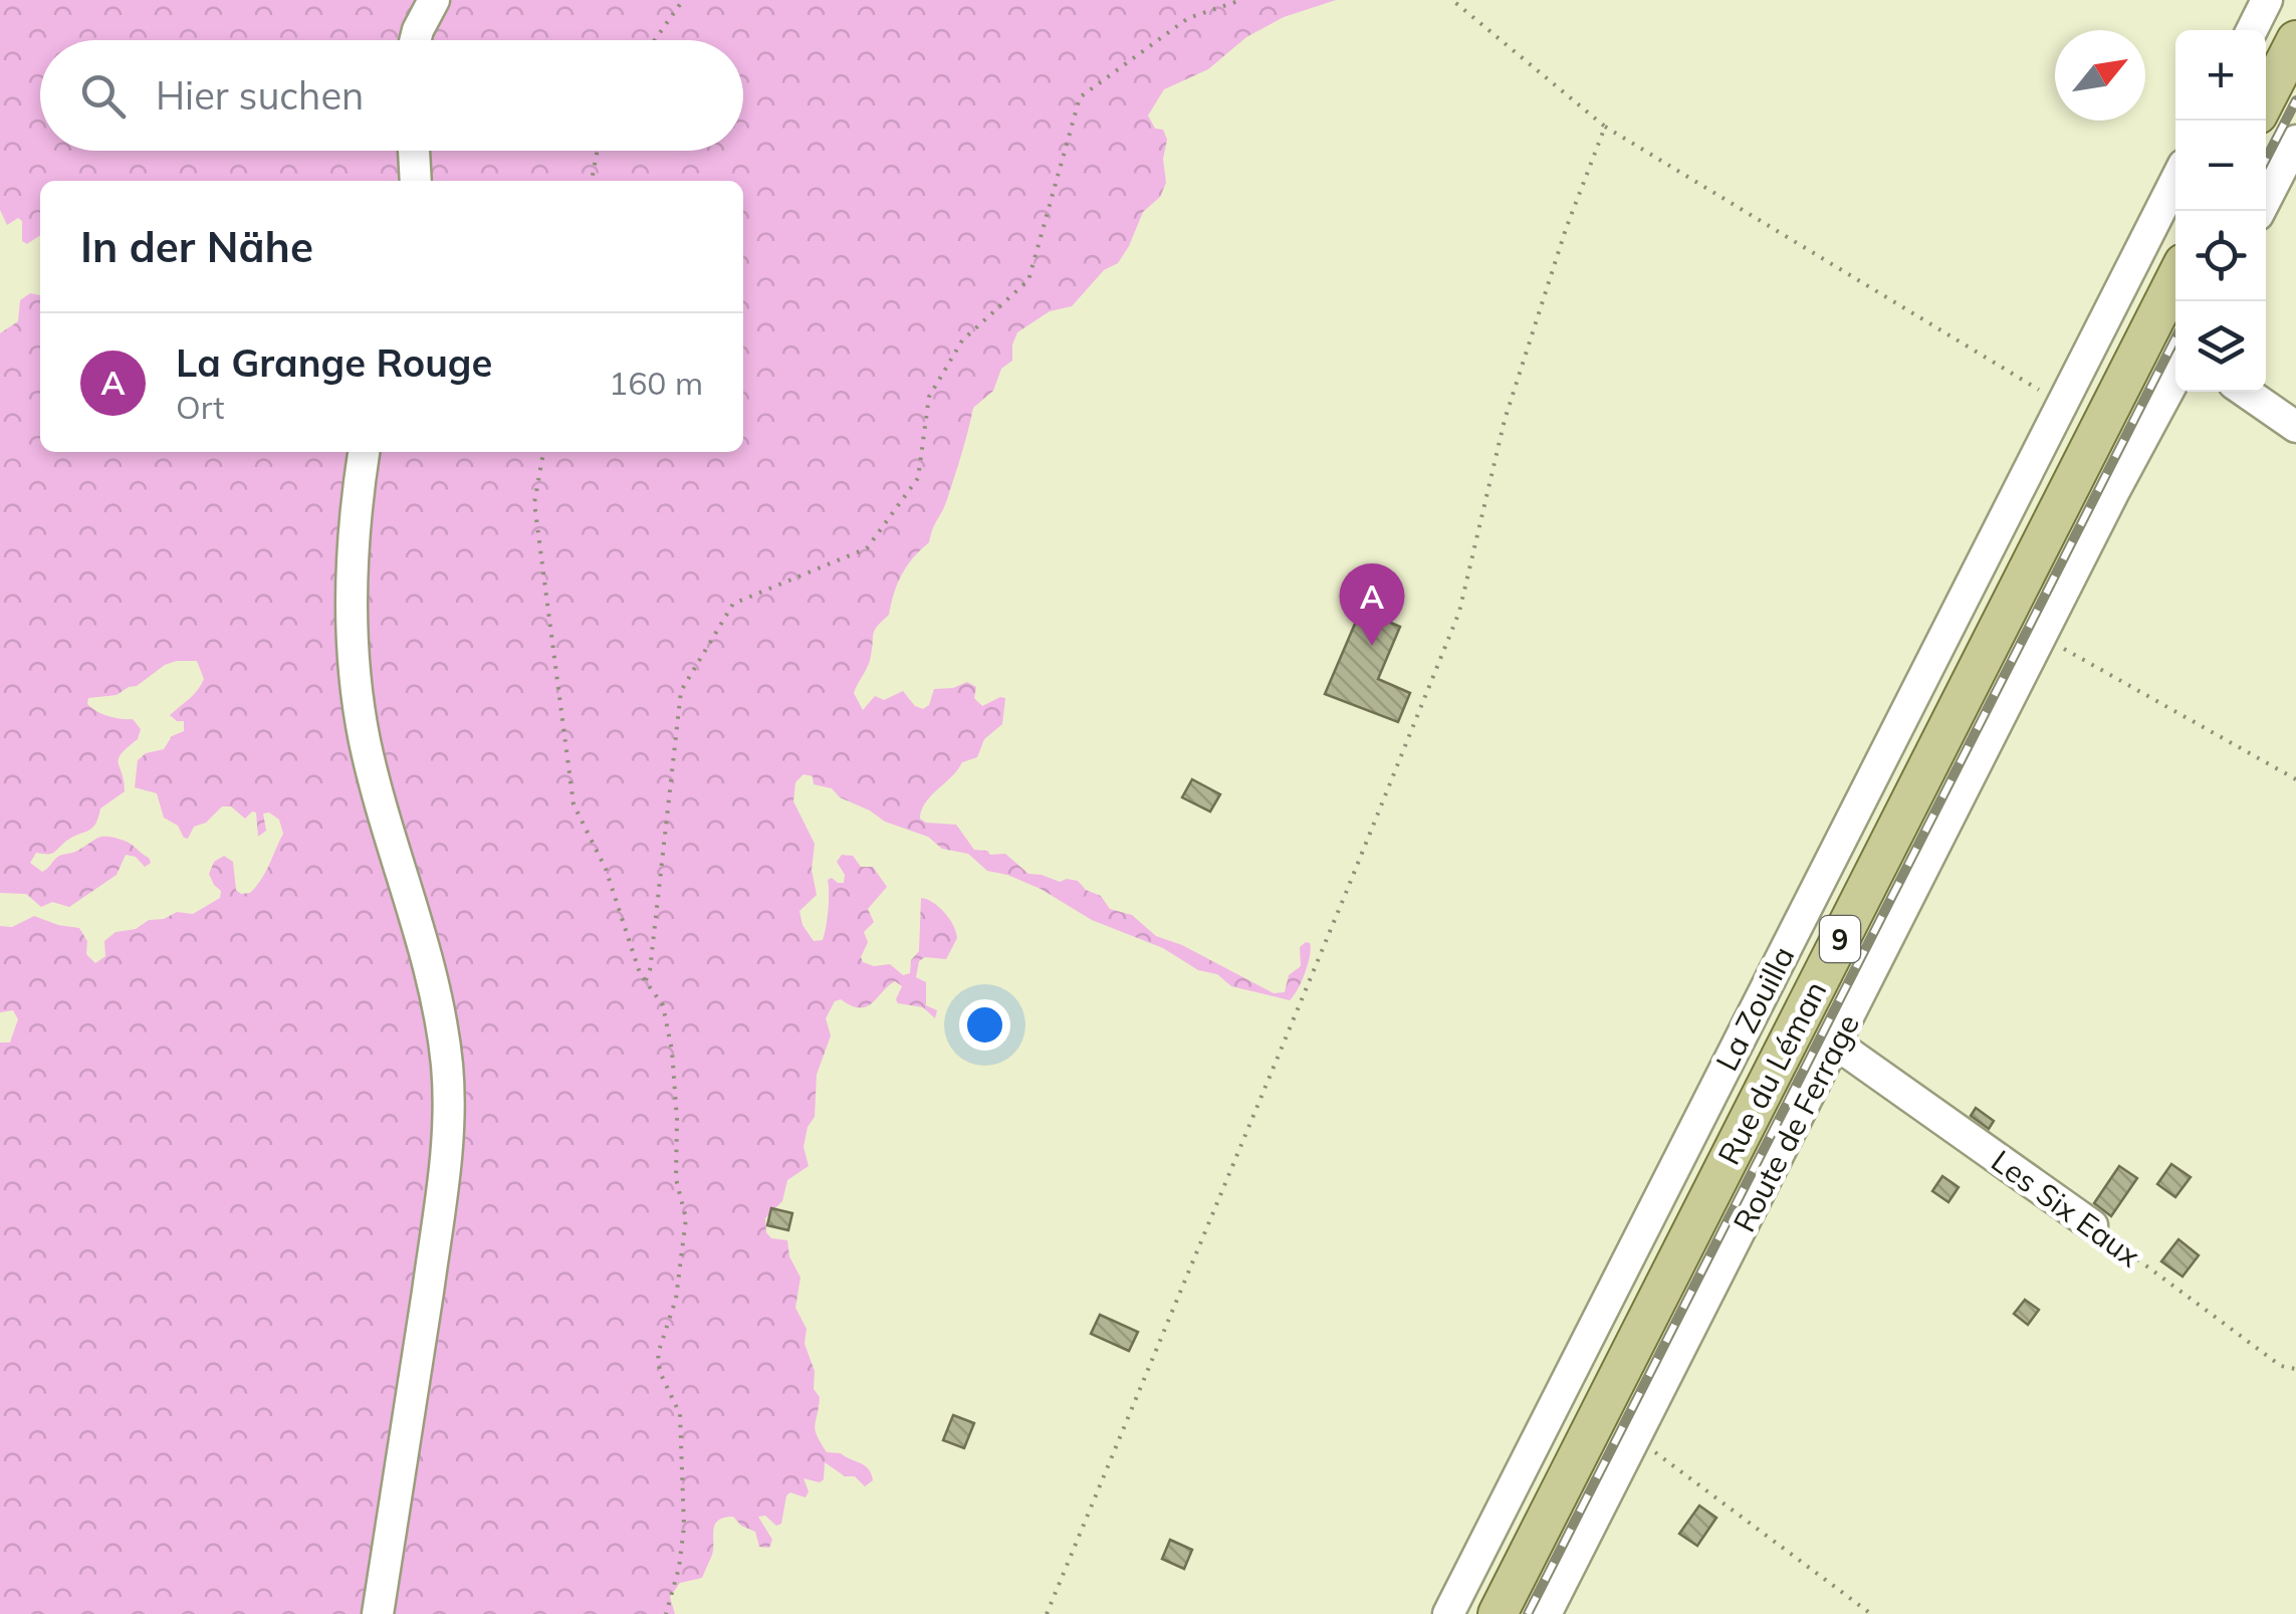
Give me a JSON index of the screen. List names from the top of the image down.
{
  "streets": {
    "main road": ["9", "Rue du Léman"],
    "street": ["La Zouilla", "Route de Ferrage", "Les Six Eaux"]
  },
  "crossings": [
    ["Route de Ferrage", "Les Six Eaux"]
  ],
  "north": "top right",
  "page": {
    "map_buttons": ["+", "−"],
    "search": "Hier suchen",
    "heading": "In der Nähe",
    "list": [
      {
        "mark": "A",
        "name": "La Grange Rouge",
        "note": "Ort",
        "value": "160 m"
      }
    ],
    "pins": "A"
  }
}
